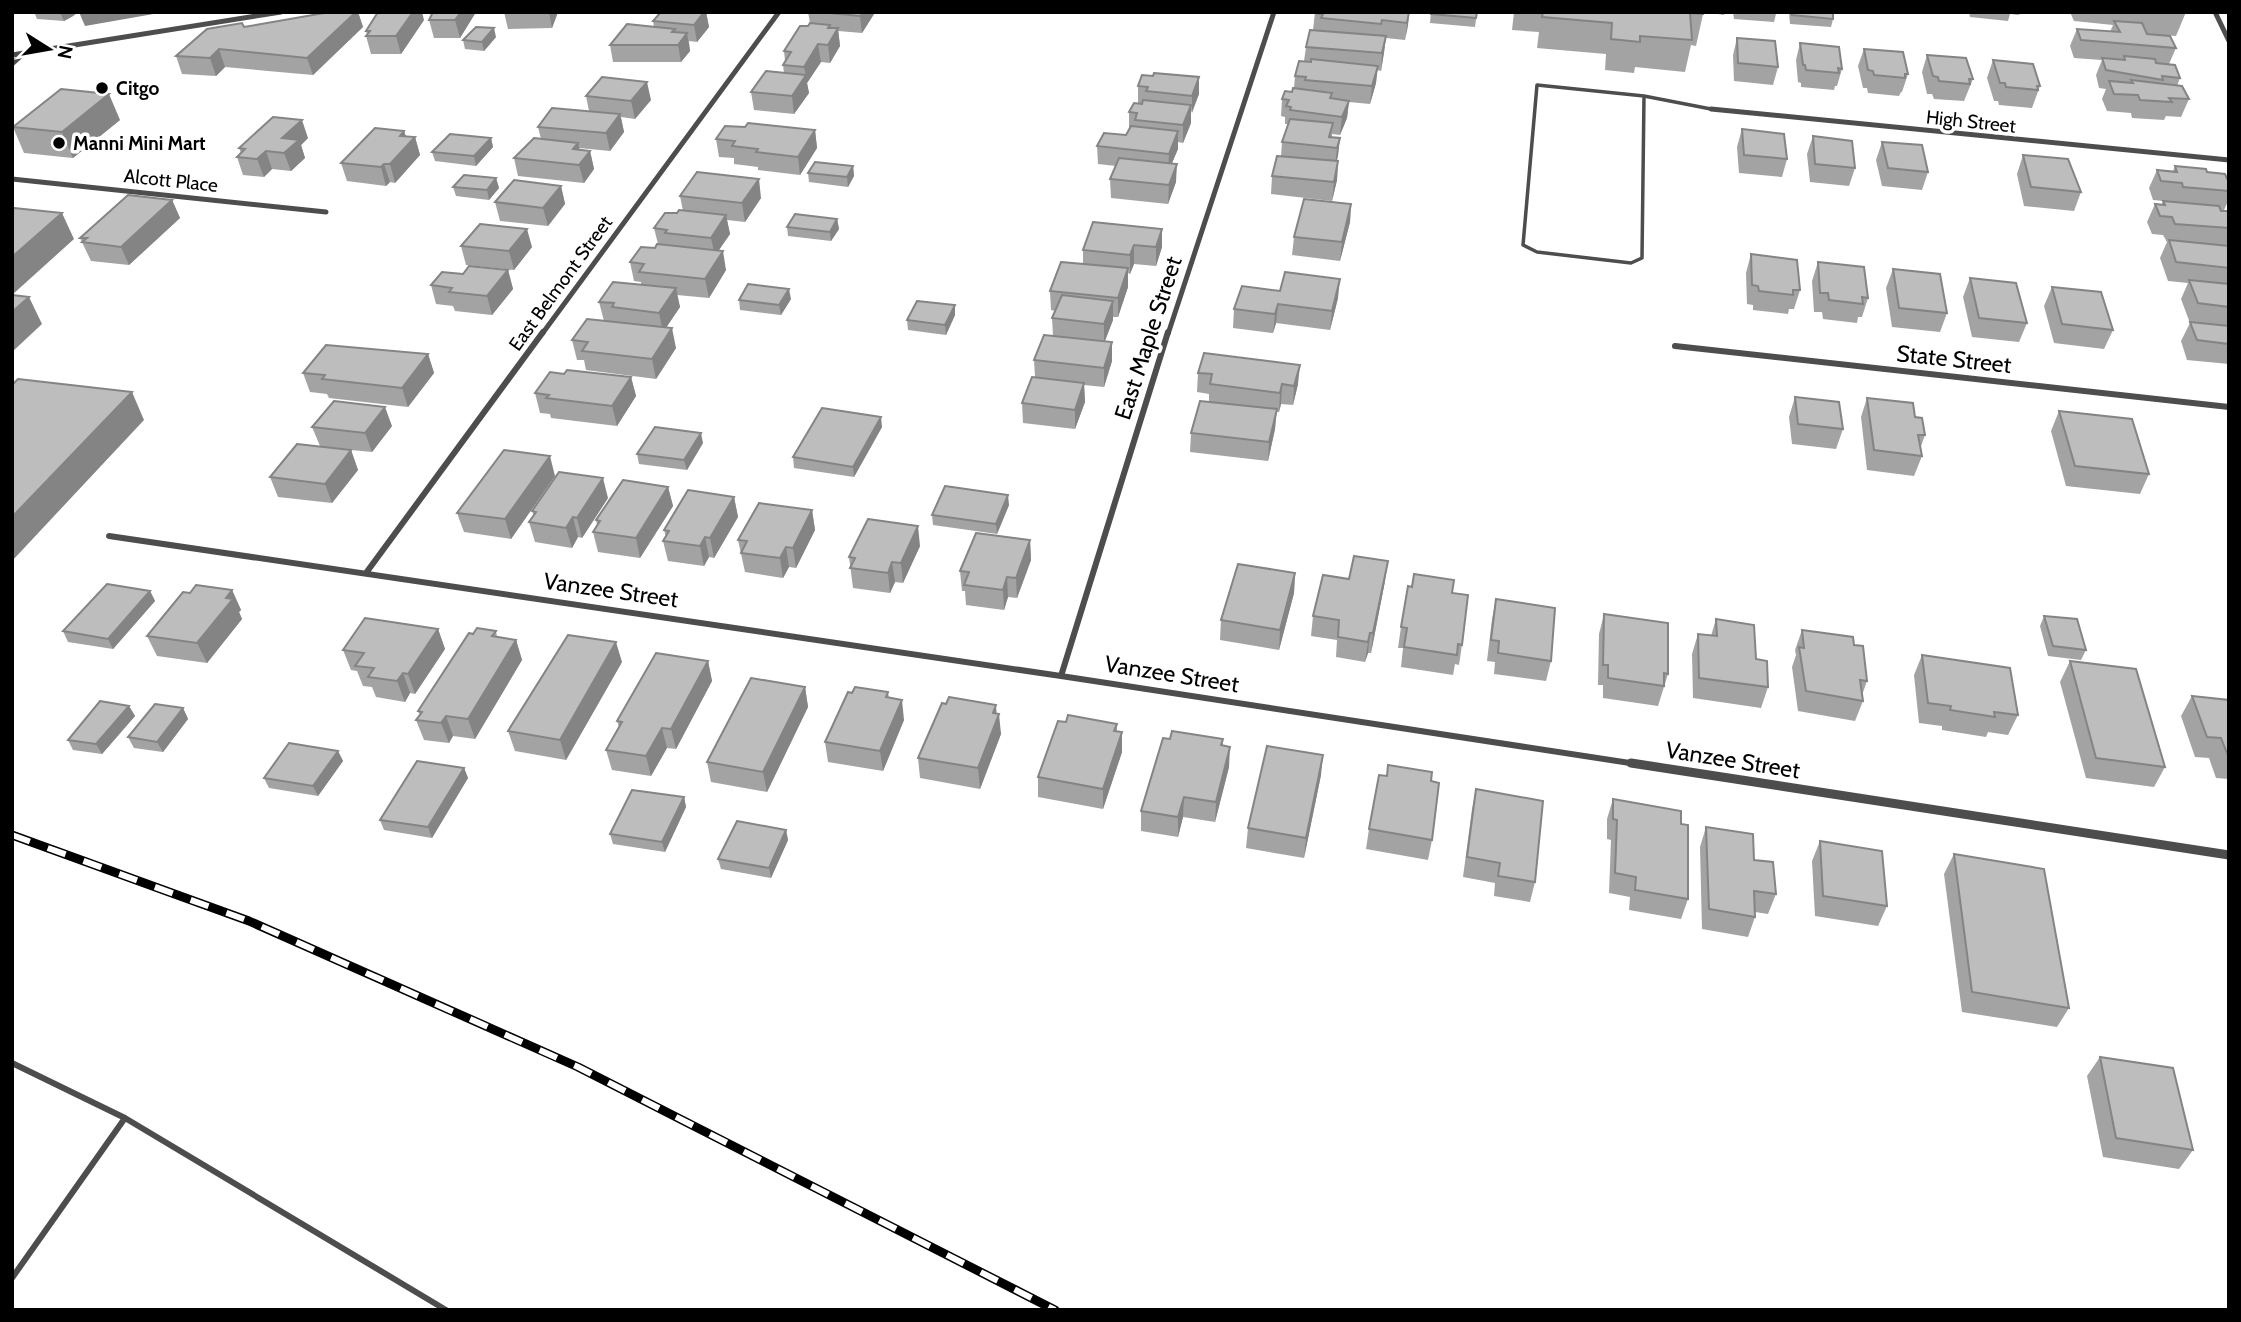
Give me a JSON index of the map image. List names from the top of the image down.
{
  "streets": {
    "street": [
      "High Street",
      "Alcott Place",
      "East Belmont Street",
      "East Maple Street",
      "State Street",
      "Vanzee Street"
    ]
  },
  "crossings": [
    ["East Belmont Street", "Vanzee Street"],
    ["East Maple Street", "Vanzee Street"]
  ],
  "places": ["Citgo", "Manni Mini Mart"],
  "north": "right"
}
